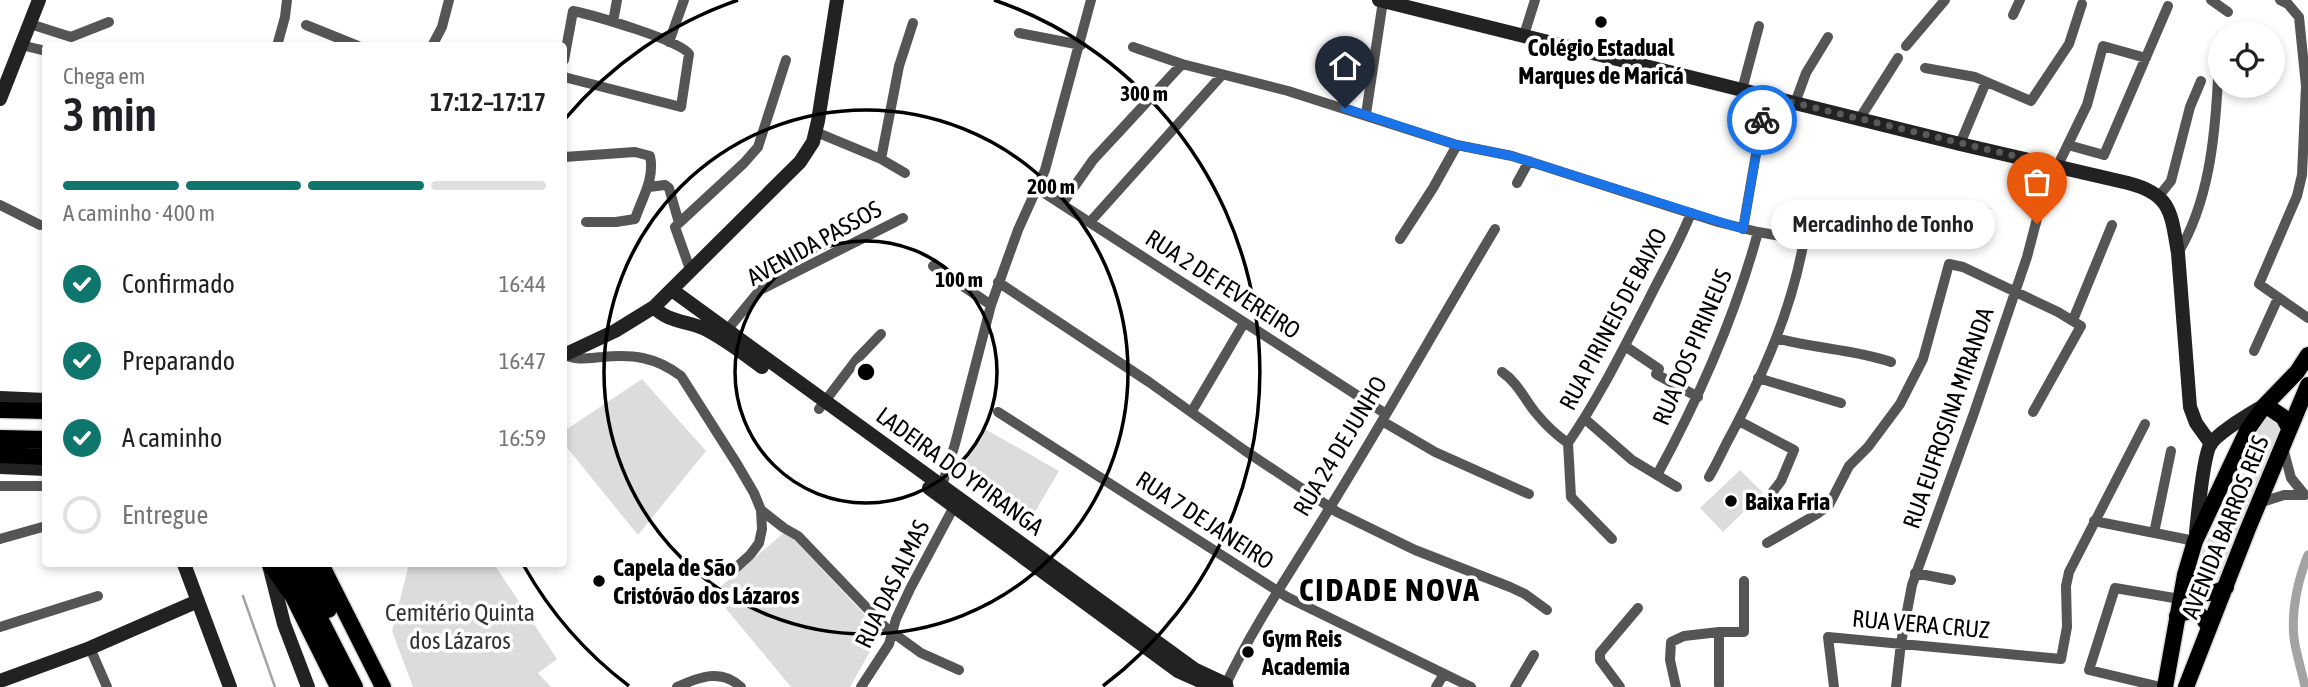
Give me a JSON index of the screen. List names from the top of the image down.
{
  "streets": {
    "main road": ["LADEIRA DO YPIRANGA", "AVENIDA BARROS REIS"],
    "street": [
      "AVENIDA PASSOS",
      "RUA 2 DE FEVEREIRO",
      "RUA PIRINEIS DE BAIXO",
      "RUA DOS PIRINEUS",
      "RUA EUFROSINA MIRANDA",
      "RUA 24 DE JUNHO",
      "RUA 7 DE JANEIRO",
      "RUA DAS ALMAS",
      "RUA VERA CRUZ"
    ]
  },
  "crossings": [
    ["AVENIDA PASSOS", "LADEIRA DO YPIRANGA"],
    ["RUA 2 DE FEVEREIRO", "RUA 24 DE JUNHO"],
    ["RUA EUFROSINA MIRANDA", "RUA VERA CRUZ"],
    ["RUA 24 DE JUNHO", "LADEIRA DO YPIRANGA"],
    ["RUA 24 DE JUNHO", "RUA 7 DE JANEIRO"],
    ["LADEIRA DO YPIRANGA", "RUA DAS ALMAS"]
  ],
  "districts": ["CIDADE NOVA"],
  "parks": ["Cemitério Quinta dos Lázaros"],
  "places": [
    "Colégio Estadual Marques de Maricá",
    "Mercadinho de Tonho",
    "Baixa Fria",
    "Capela de São Cristóvão dos Lázaros",
    "Gym Reis Academia"
  ],
  "page": {
    "heading": ["3 min", "Chega em", "17:12–17:17"],
    "bar": "A caminho · 400 m",
    "bubble": "Mercadinho de Tonho",
    "list": [
      ["Confirmado", "16:44"],
      ["Preparando", "16:47"],
      ["A caminho", "16:59"],
      "Entregue"
    ]
  },
  "rings": ["300 m", "200 m", "100 m"]
}
